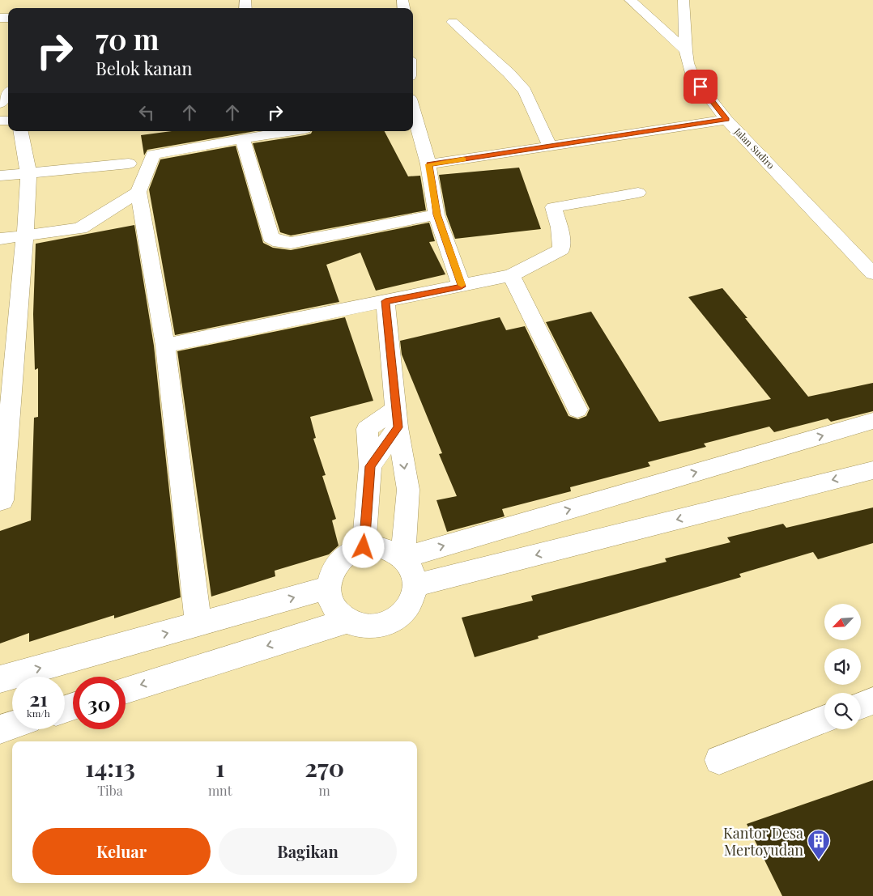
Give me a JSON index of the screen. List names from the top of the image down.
{
  "streets": {
    "street": ["Jalan Sudiro"]
  },
  "places": {
    "building": ["Kantor Desa Mertoyudan"]
  },
  "north": "bottom left",
  "page": {
    "turn": ["70 m", "Belok kanan"],
    "speed": "21 km/h",
    "limit": "30",
    "eta": [
      "14:13",
      "Tiba",
      "1",
      "mnt",
      "270",
      "m"
    ],
    "buttons": ["Keluar", "Bagikan"]
  }
}
